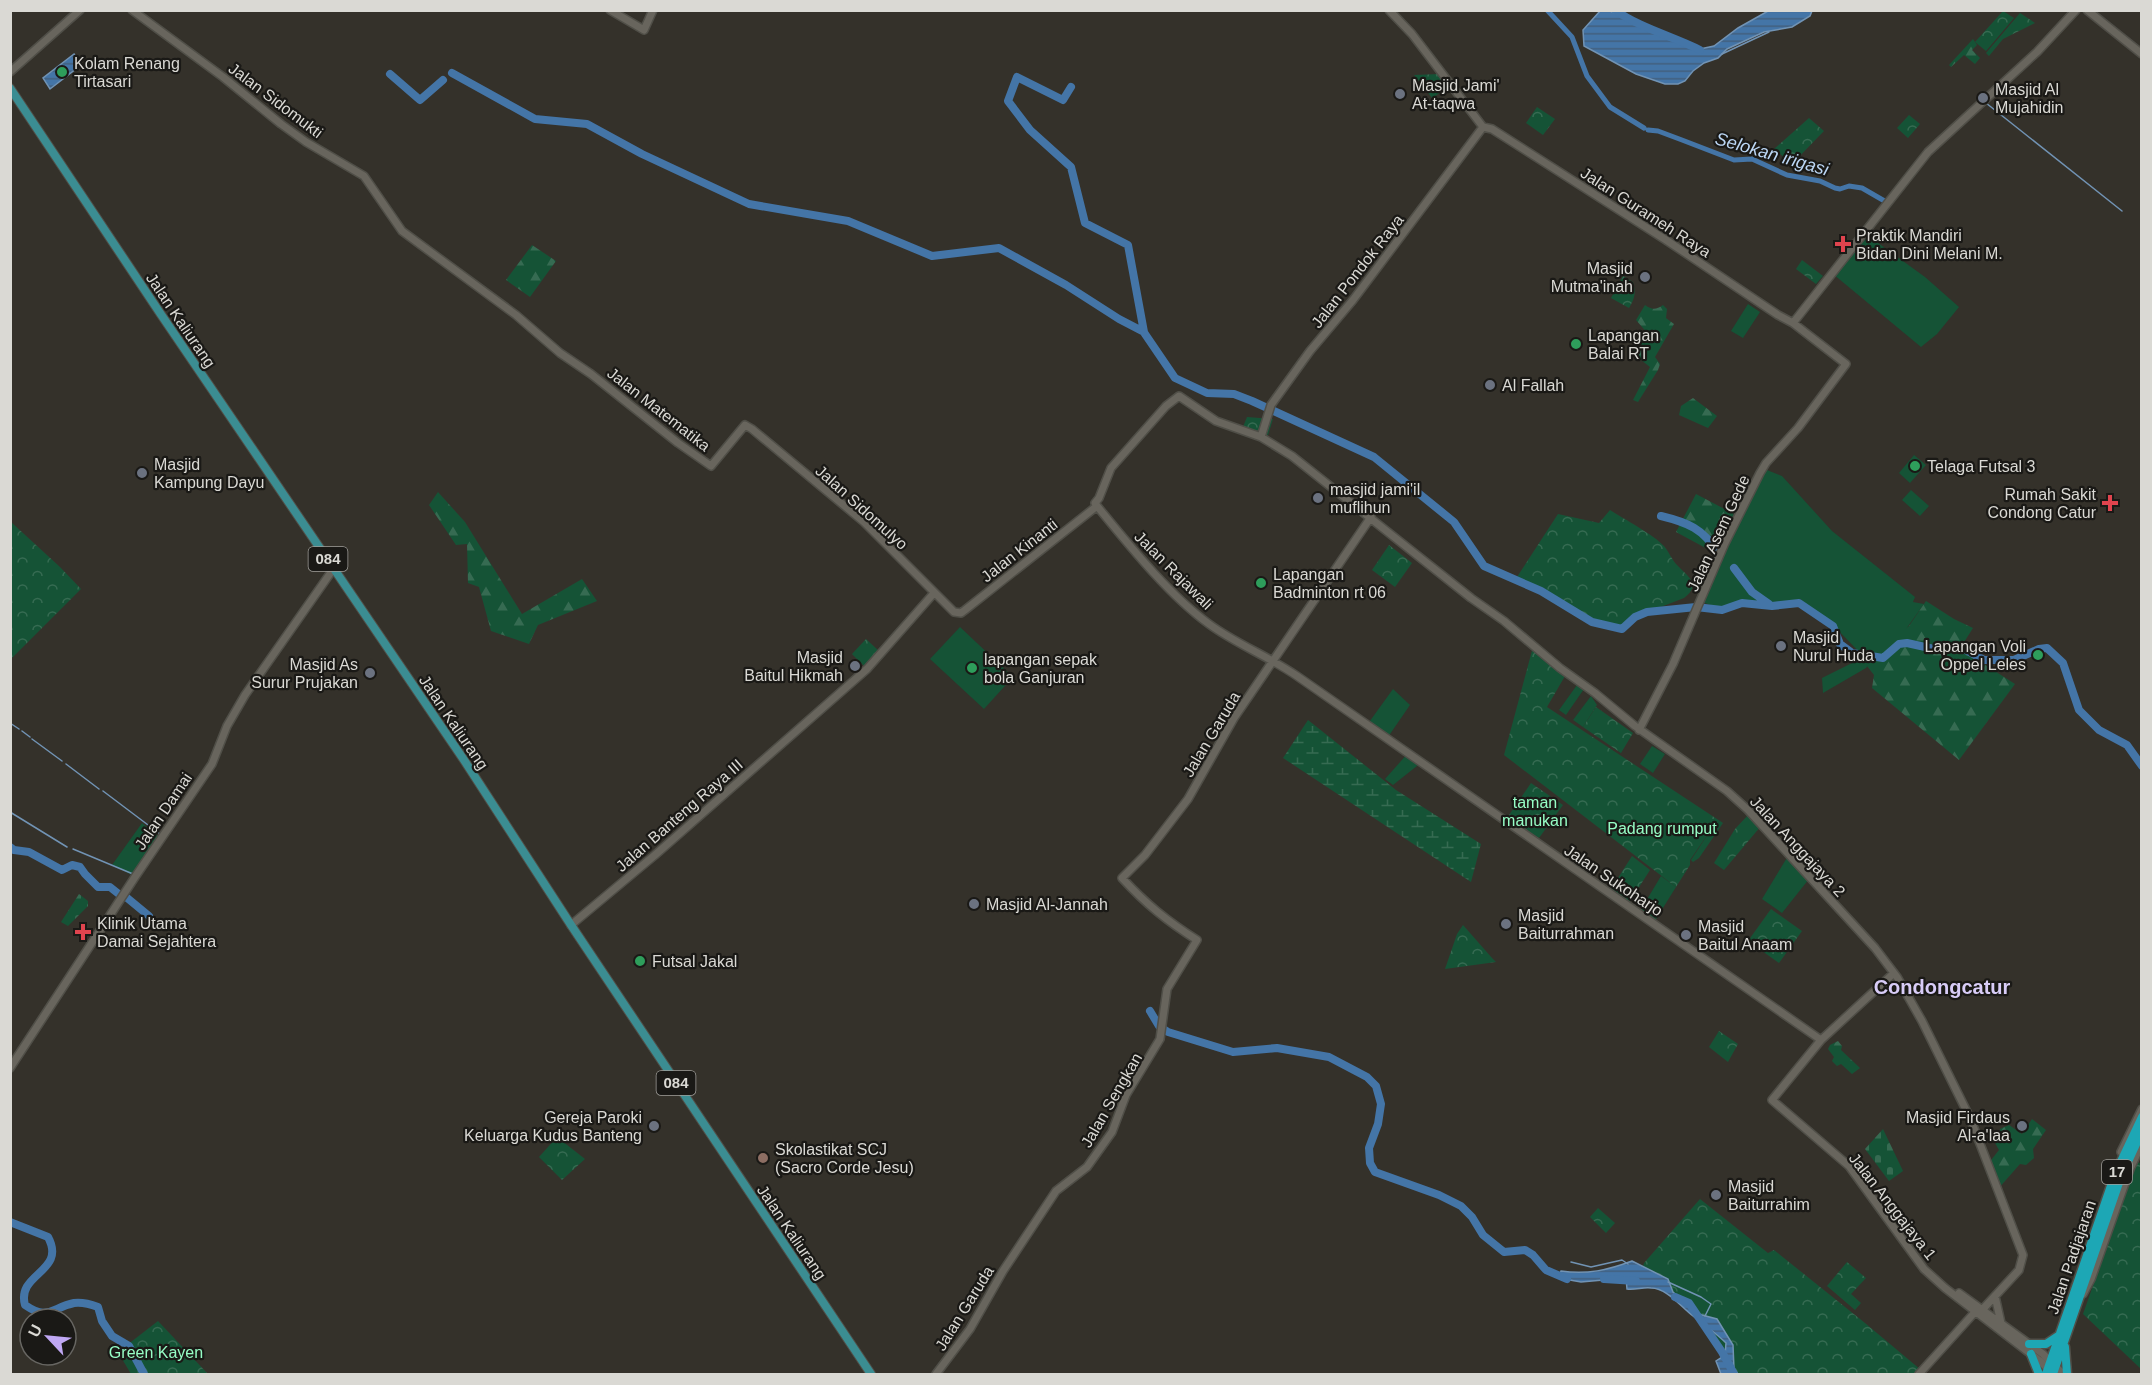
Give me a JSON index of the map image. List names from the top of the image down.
{
  "streets": {
    "highway": ["17", "Jalan Padjajaran"],
    "main road": ["Jalan Kaliurang", "084"],
    "street": [
      "Jalan Sidomukti",
      "Jalan Gurameh Raya",
      "Jalan Pondok Raya",
      "Jalan Matematika",
      "Jalan Sidomulyo",
      "Jalan Asem Gede",
      "Jalan Kinanti",
      "Jalan Rajawali",
      "Jalan Garuda",
      "Jalan Damai",
      "Jalan Banteng Raya III",
      "Jalan Anggajaya 2",
      "Jalan Sukoharjo",
      "Jalan Sengkan",
      "Jalan Anggajaya 1"
    ]
  },
  "crossings": [
    ["Jalan Sidomukti", "Jalan Matematika"],
    ["Jalan Gurameh Raya", "Jalan Pondok Raya"],
    ["Jalan Gurameh Raya", "Jalan Asem Gede"],
    ["Jalan Pondok Raya", "Jalan Anggajaya 2"],
    ["Jalan Kaliurang", "Jalan Damai"],
    ["Jalan Kaliurang", "Jalan Banteng Raya III"],
    ["Jalan Matematika", "Jalan Sidomulyo"],
    ["Jalan Sidomulyo", "Jalan Kinanti"],
    ["Jalan Sidomulyo", "Jalan Banteng Raya III"],
    ["Jalan Asem Gede", "Jalan Anggajaya 2"],
    ["Jalan Kinanti", "Jalan Rajawali"],
    ["Jalan Kinanti", "Jalan Anggajaya 2"],
    ["Jalan Rajawali", "Jalan Garuda"],
    ["Jalan Rajawali", "Jalan Anggajaya 2"],
    ["Jalan Rajawali", "Jalan Sukoharjo"],
    ["Jalan Garuda", "Jalan Anggajaya 2"],
    ["Jalan Garuda", "Jalan Sukoharjo"],
    ["Jalan Garuda", "Jalan Sengkan"],
    ["Jalan Anggajaya 2", "Jalan Anggajaya 1"],
    ["Jalan Sukoharjo", "Jalan Anggajaya 1"],
    ["Jalan Anggajaya 1", "Jalan Padjajaran"]
  ],
  "districts": ["Condongcatur"],
  "water": ["Selokan irigasi"],
  "parks": ["taman manukan", "Padang rumput", "Green Kayen"],
  "places": {
    "other": [
      "Kolam Renang Tirtasari",
      "Masjid Jami' At-taqwa",
      "Masjid Al Mujahidin",
      "Masjid Mutma'inah",
      "Lapangan Balai RT",
      "Al Fallah",
      "Telaga Futsal 3",
      "Masjid Kampung Dayu",
      "masjid jami'il muflihun",
      "Lapangan Badminton rt 06",
      "Masjid Nurul Huda",
      "Lapangan Voli Oppel Leles",
      "Masjid Baitul Hikmah",
      "lapangan sepak bola Ganjuran",
      "Masjid As Surur Prujakan",
      "Masjid Al-Jannah",
      "Masjid Baiturrahman",
      "Masjid Baitul Anaam",
      "Futsal Jakal",
      "Gereja Paroki Keluarga Kudus Banteng",
      "Masjid Firdaus Al-a'laa",
      "Skolastikat SCJ (Sacro Corde Jesu)",
      "Masjid Baiturrahim"
    ],
    "health": ["Praktik Mandiri Bidan Dini Melani M.", "Rumah Sakit Condong Catur", "Klinik Utama Damai Sejahtera"]
  },
  "north": "top left"
}
